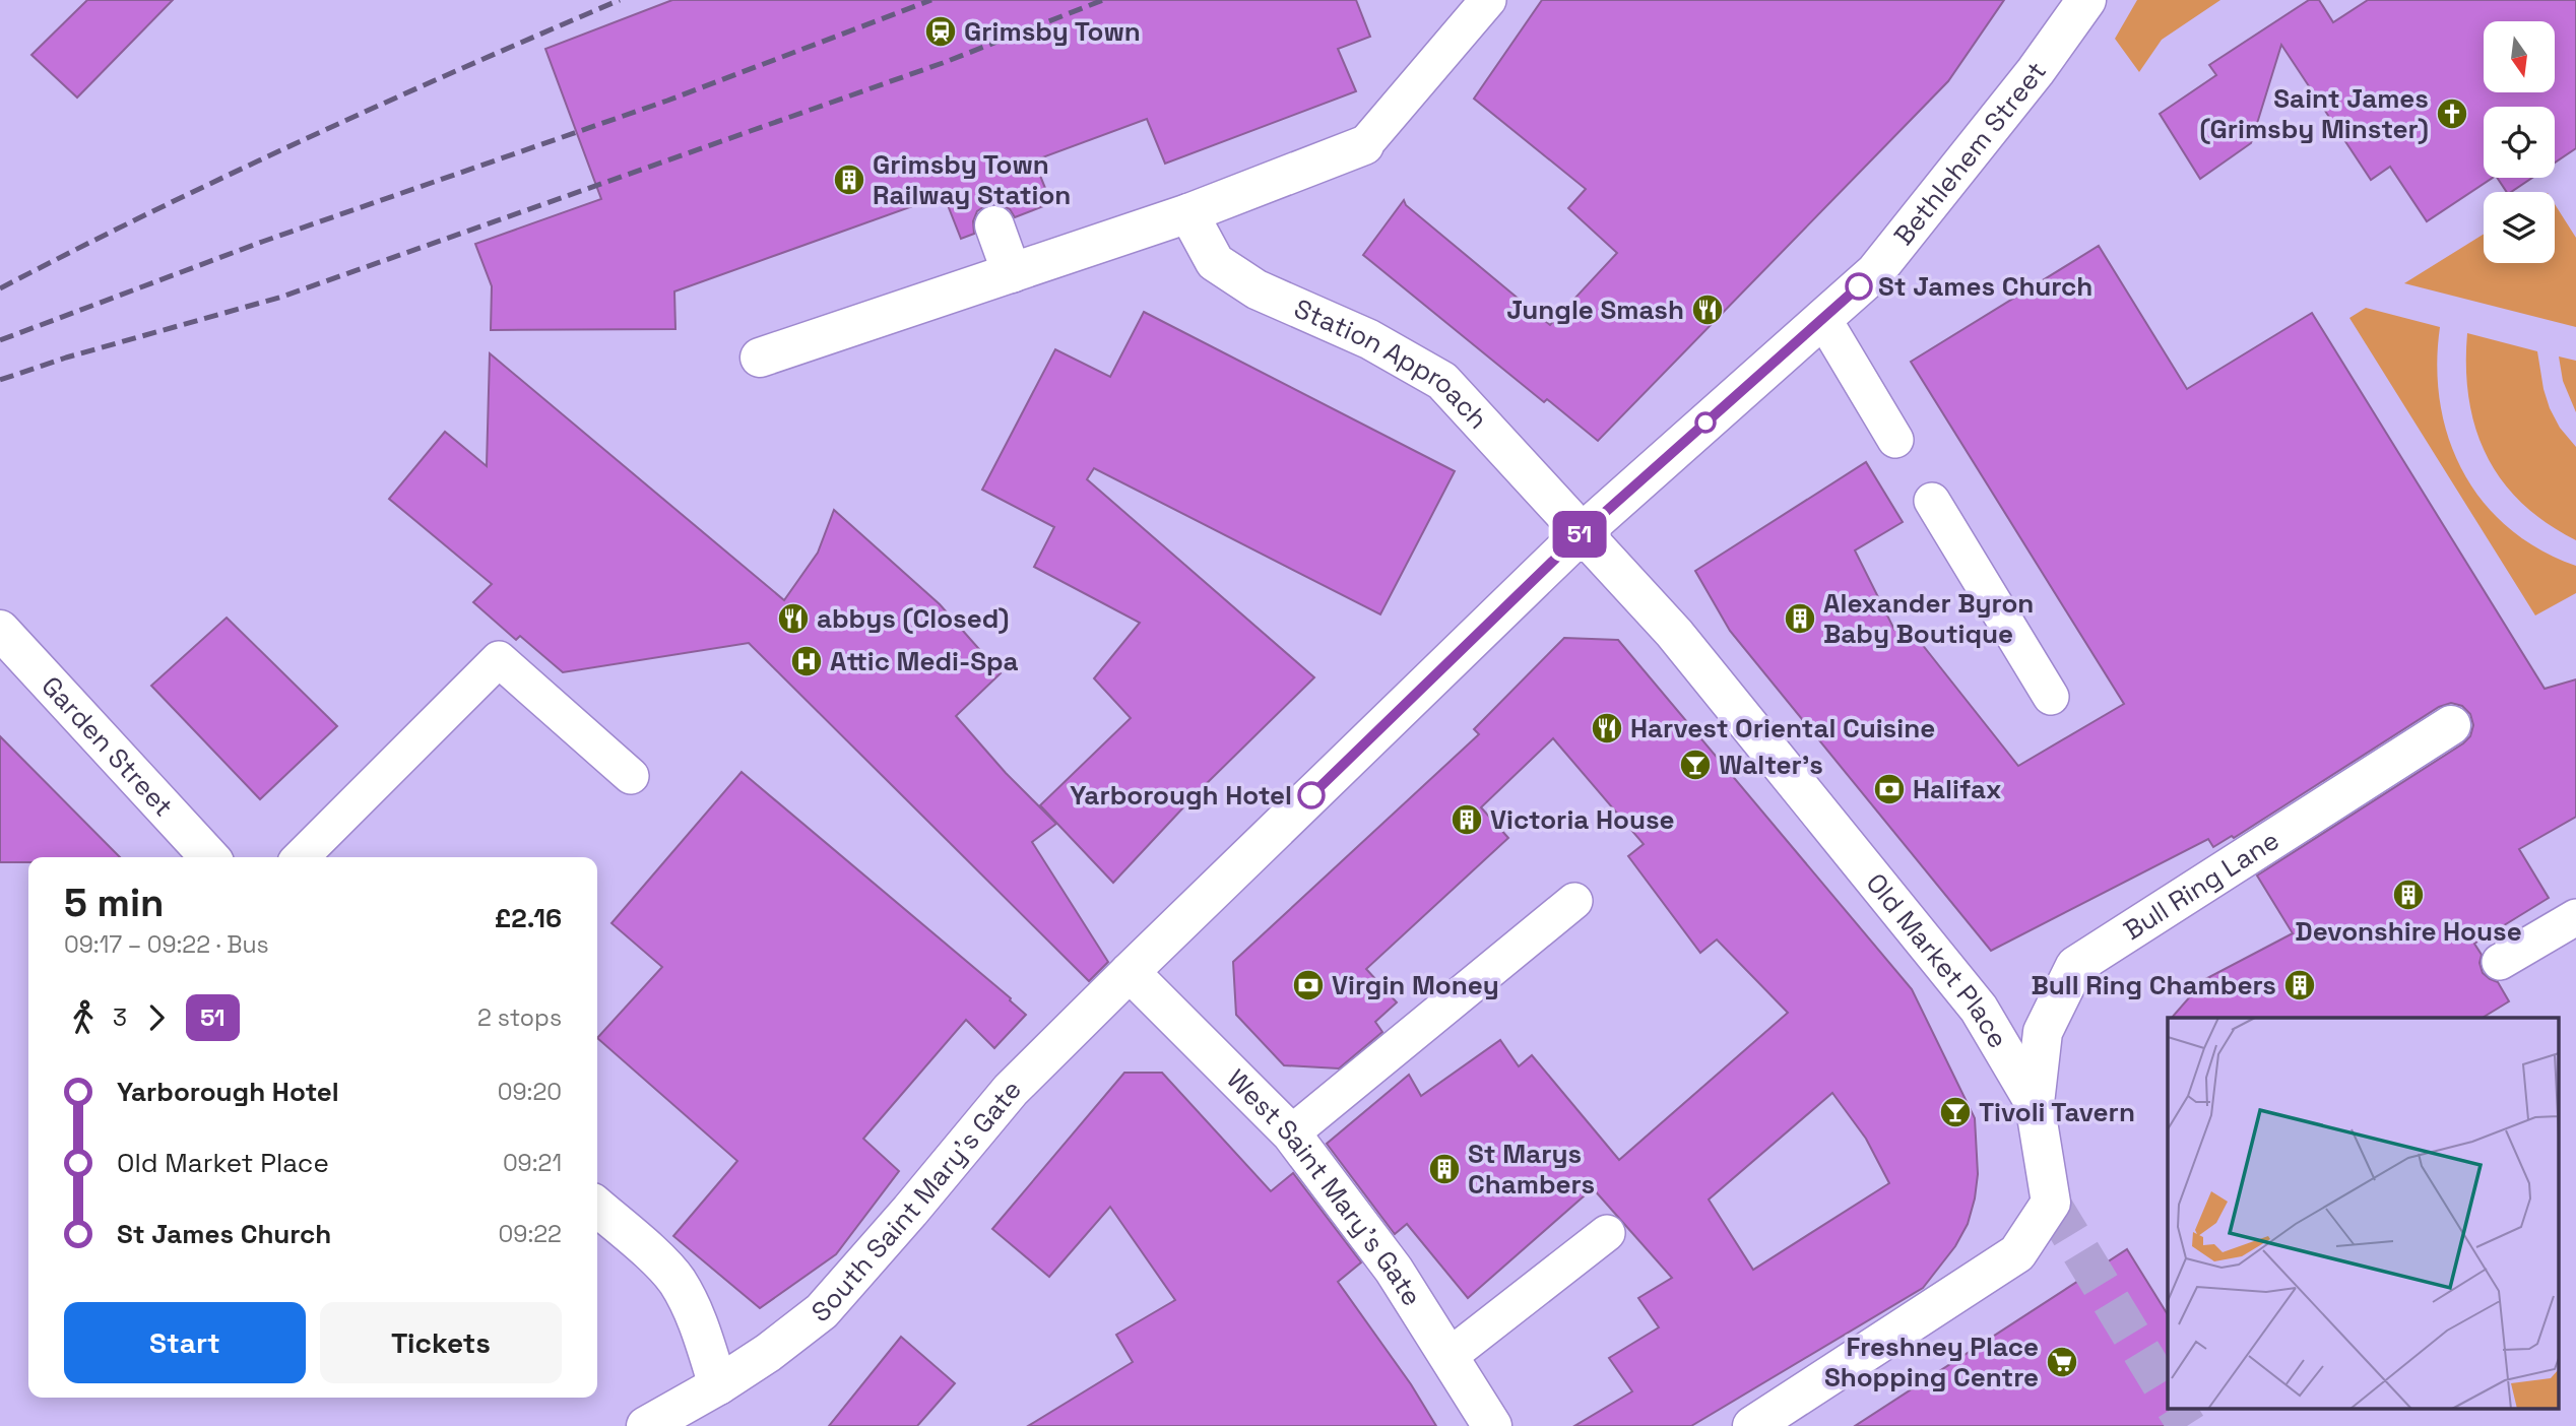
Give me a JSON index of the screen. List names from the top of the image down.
{
  "streets": {
    "street": [
      "Bethlehem Street",
      "Station Approach",
      "Garden Street",
      "Bull Ring Lane",
      "Old Market Place",
      "West Saint Mary's Gate",
      "South Saint Mary's Gate"
    ]
  },
  "crossings": [
    ["Bethlehem Street", "Station Approach"],
    ["Bethlehem Street", "Old Market Place"],
    ["Bethlehem Street", "West Saint Mary's Gate"],
    ["Bethlehem Street", "South Saint Mary's Gate"],
    ["Station Approach", "Old Market Place"],
    ["Bull Ring Lane", "Old Market Place"]
  ],
  "places": {
    "station": ["Grimsby Town"],
    "church": ["Saint James (Grimsby Minster)"],
    "building": [
      "Grimsby Town Railway Station",
      "Alexander Byron Baby Boutique",
      "Victoria House",
      "Devonshire House",
      "Bull Ring Chambers",
      "St Marys Chambers"
    ],
    "other": ["St James Church", "Yarborough Hotel"],
    "restaurant": ["Jungle Smash", "abbys (Closed)", "Harvest Oriental Cuisine"],
    "hospital": ["Attic Medi-Spa"],
    "bar": ["Walter's", "Tivoli Tavern"],
    "bank": ["Halifax", "Virgin Money"],
    "supermarket": ["Freshney Place Shopping Centre"]
  },
  "lines": ["bus line 51"],
  "north": "bottom",
  "page": {
    "on_map": "51",
    "heading": ["5 min", "09:17 – 09:22 · Bus", "£2.16"],
    "legs": ["3", "51", "2 stops"],
    "list": [
      {
        "name": "Yarborough Hotel",
        "value": "09:20"
      },
      {
        "name": "Old Market Place",
        "value": "09:21"
      },
      {
        "name": "St James Church",
        "value": "09:22"
      }
    ],
    "buttons": ["Start", "Tickets"]
  }
}
